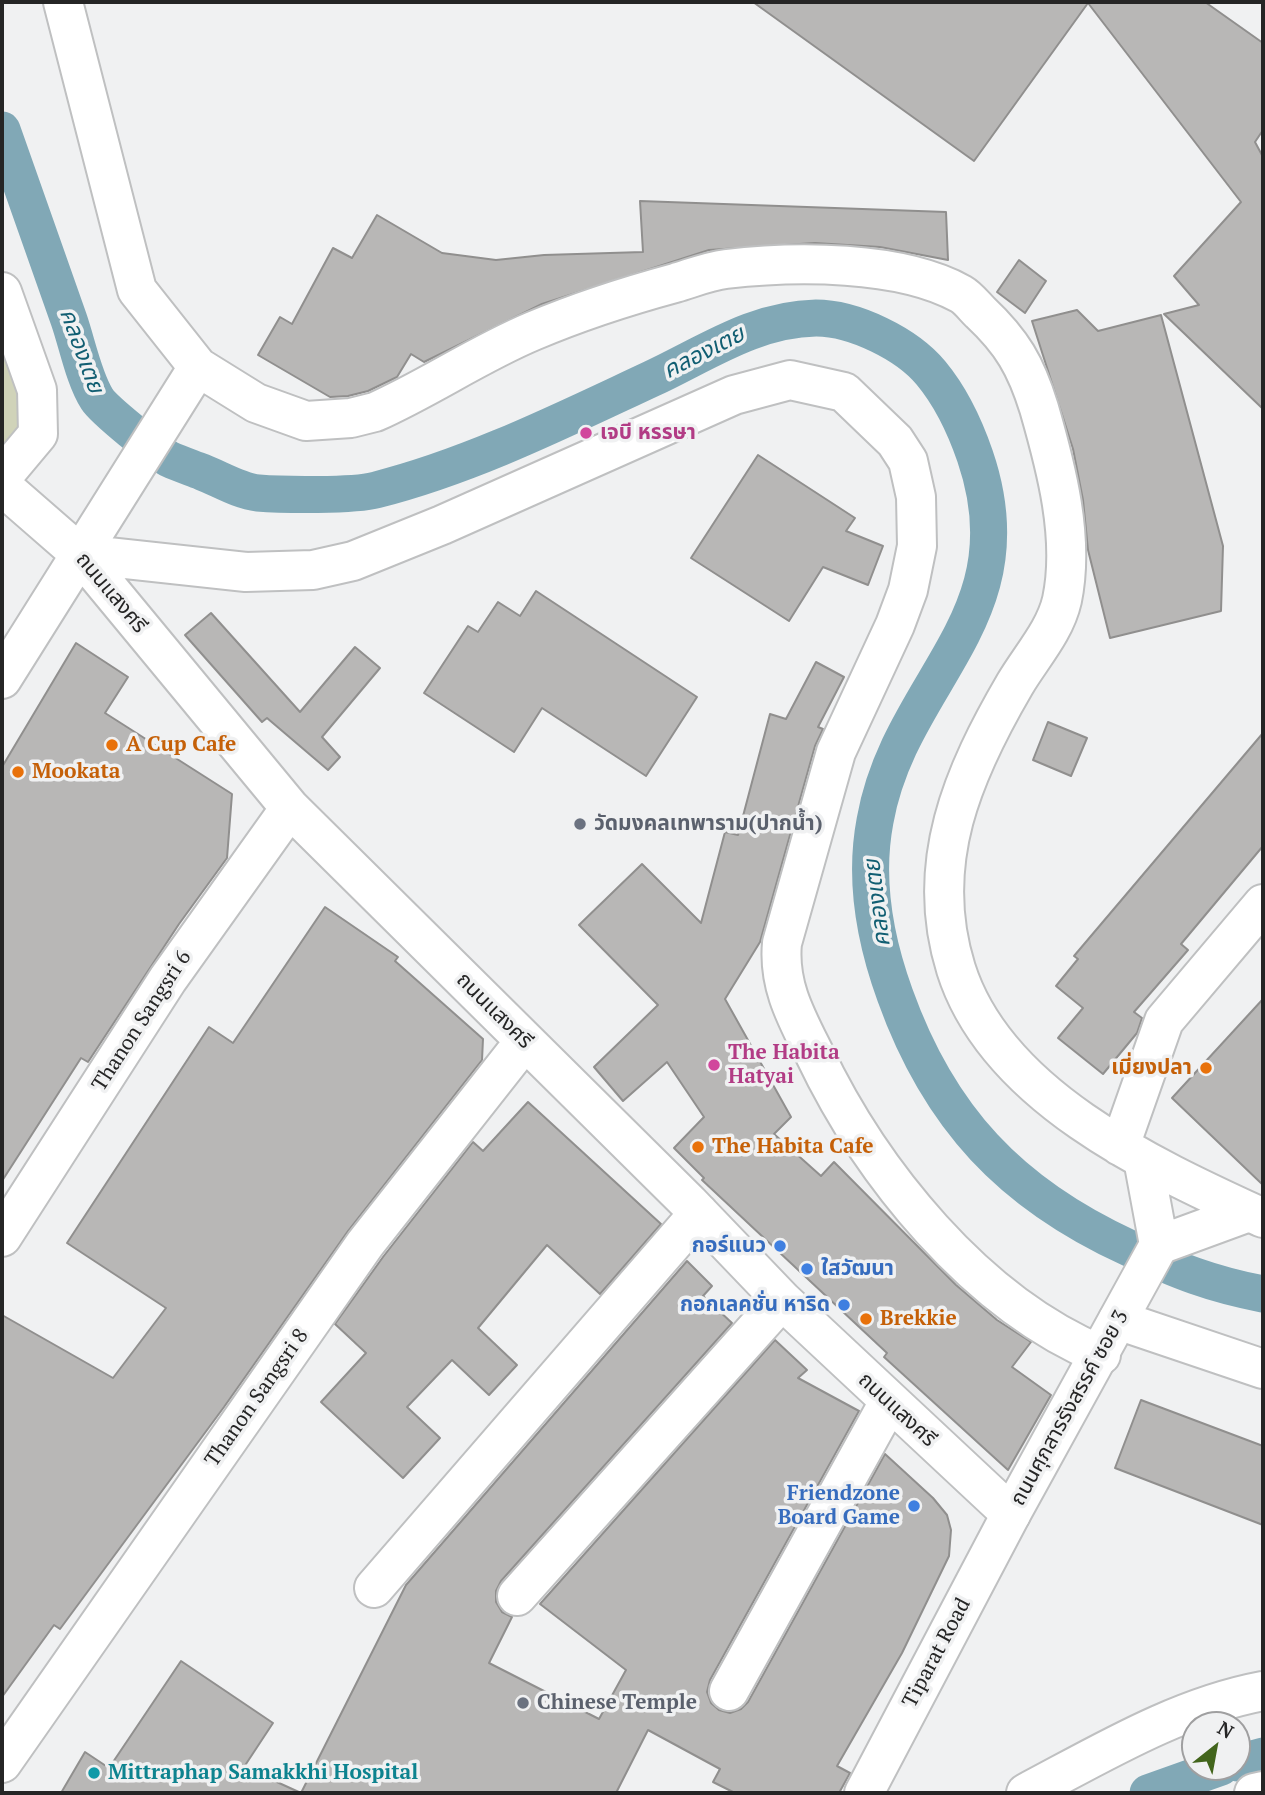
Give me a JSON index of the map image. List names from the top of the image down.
{
  "streets": {
    "street": [
      "ถนนเเสงศรี",
      "Thanon Sangsri 6",
      "Thanon Sangsri 8",
      "ถนนศุภสารรังสรรค์ ซอย 3",
      "Tiparat Road"
    ]
  },
  "crossings": [
    ["ถนนเเสงศรี", "Thanon Sangsri 6"],
    ["ถนนเเสงศรี", "Thanon Sangsri 8"],
    ["ถนนเเสงศรี", "ถนนศุภสารรังสรรค์ ซอย 3"],
    ["ถนนเเสงศรี", "Tiparat Road"],
    ["ถนนศุภสารรังสรรค์ ซอย 3", "Tiparat Road"]
  ],
  "water": ["คลองเตย"],
  "places": [
    "เจบี หรรษา",
    "A Cup Cafe",
    "Mookata",
    "วัดมงคลเทพาราม(ปากน้ำ)",
    "The Habita Hatyai",
    "เมี่ยงปลา",
    "The Habita Cafe",
    "กอร์แนว",
    "ใสวัฒนา",
    "กอกเลคชั่น หาริด",
    "Brekkie",
    "Friendzone Board Game",
    "Chinese Temple",
    "Mittraphap Samakkhi Hospital"
  ],
  "north": "top right"
}
